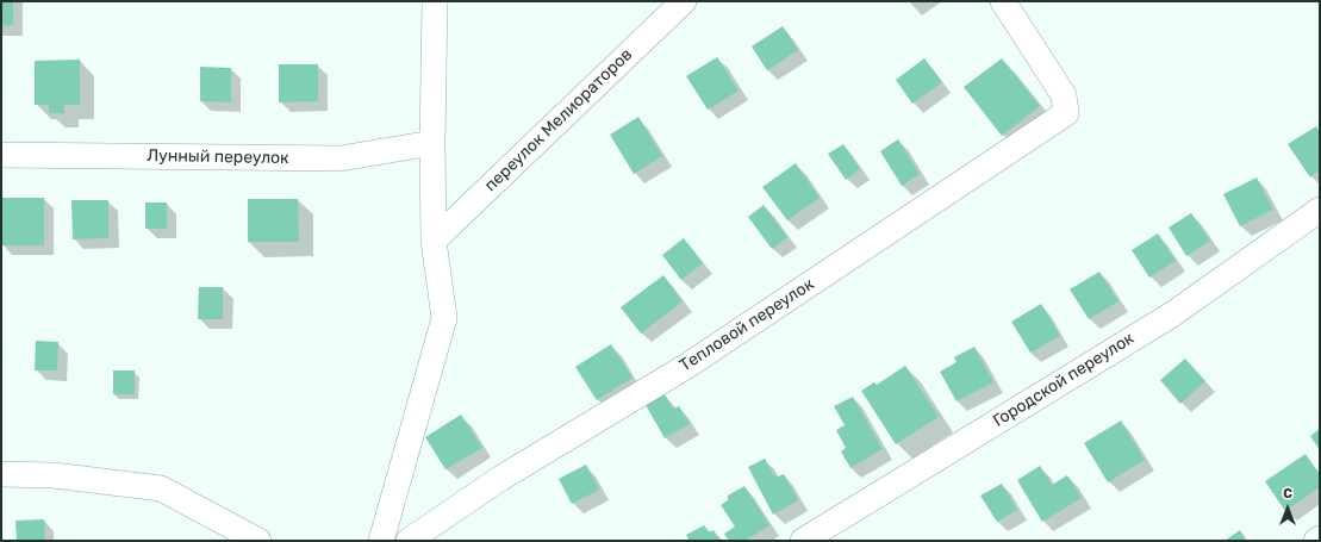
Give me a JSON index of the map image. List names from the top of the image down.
{
  "streets": {
    "street": [
      "переулок Мелиораторов",
      "Лунный переулок",
      "Тепловой переулок",
      "Городской переулок"
    ]
  },
  "north": "top"
}
